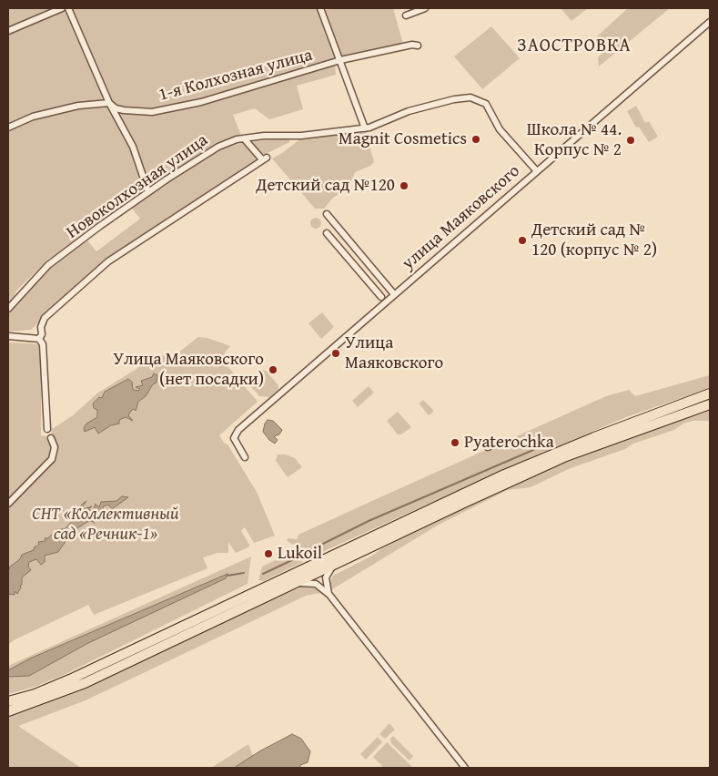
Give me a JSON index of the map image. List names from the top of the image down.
{
  "streets": {
    "street": ["1-я Колхозная улица", "Новоколхозная улица", "улица Маяковского"]
  },
  "crossings": [
    ["Новоколхозная улица", "улица Маяковского"]
  ],
  "districts": ["ЗАОСТРОВКА"],
  "parks": ["СНТ «Коллективный сад «Речник-1»"],
  "places": [
    "Magnit Cosmetics",
    "Школа № 44. Корпус № 2",
    "Детский сад №120",
    "Детский сад № 120 (корпус № 2)",
    "Улица Маяковского",
    "Улица Маяковского (нет посадки)",
    "Pyaterochka",
    "Lukoil"
  ]
}
